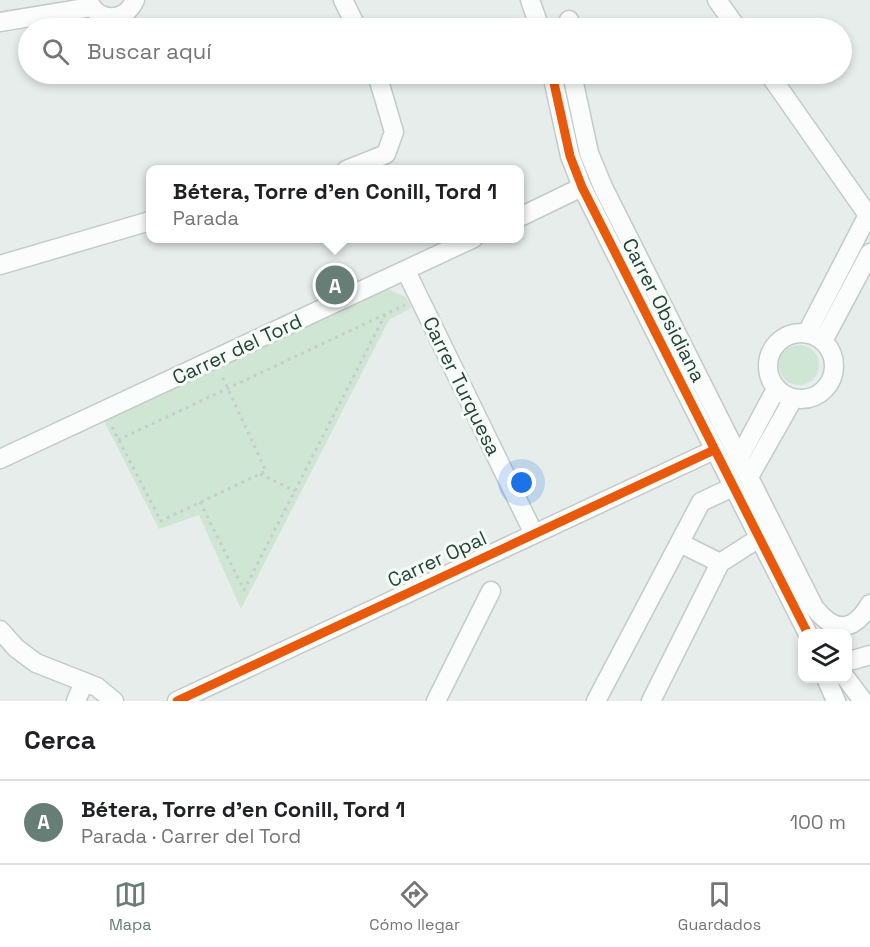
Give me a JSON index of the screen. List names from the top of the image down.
{
  "streets": {
    "street": [
      "Carrer Obsidiana",
      "Carrer del Tord",
      "Carrer Turquesa",
      "Carrer Opal"
    ]
  },
  "crossings": [
    ["Carrer Obsidiana", "Carrer Opal"],
    ["Carrer del Tord", "Carrer Turquesa"],
    ["Carrer Turquesa", "Carrer Opal"]
  ],
  "page": {
    "search": "Buscar aquí",
    "popup": ["Bétera, Torre d'en Conill, Tord 1", "Parada"],
    "pins": "A",
    "heading": "Cerca",
    "list": [
      {
        "mark": "A",
        "name": "Bétera, Torre d'en Conill, Tord 1",
        "note": "Parada · Carrer del Tord",
        "value": "100 m"
      }
    ],
    "nav": ["Mapa", "Cómo llegar", "Guardados"]
  }
}
